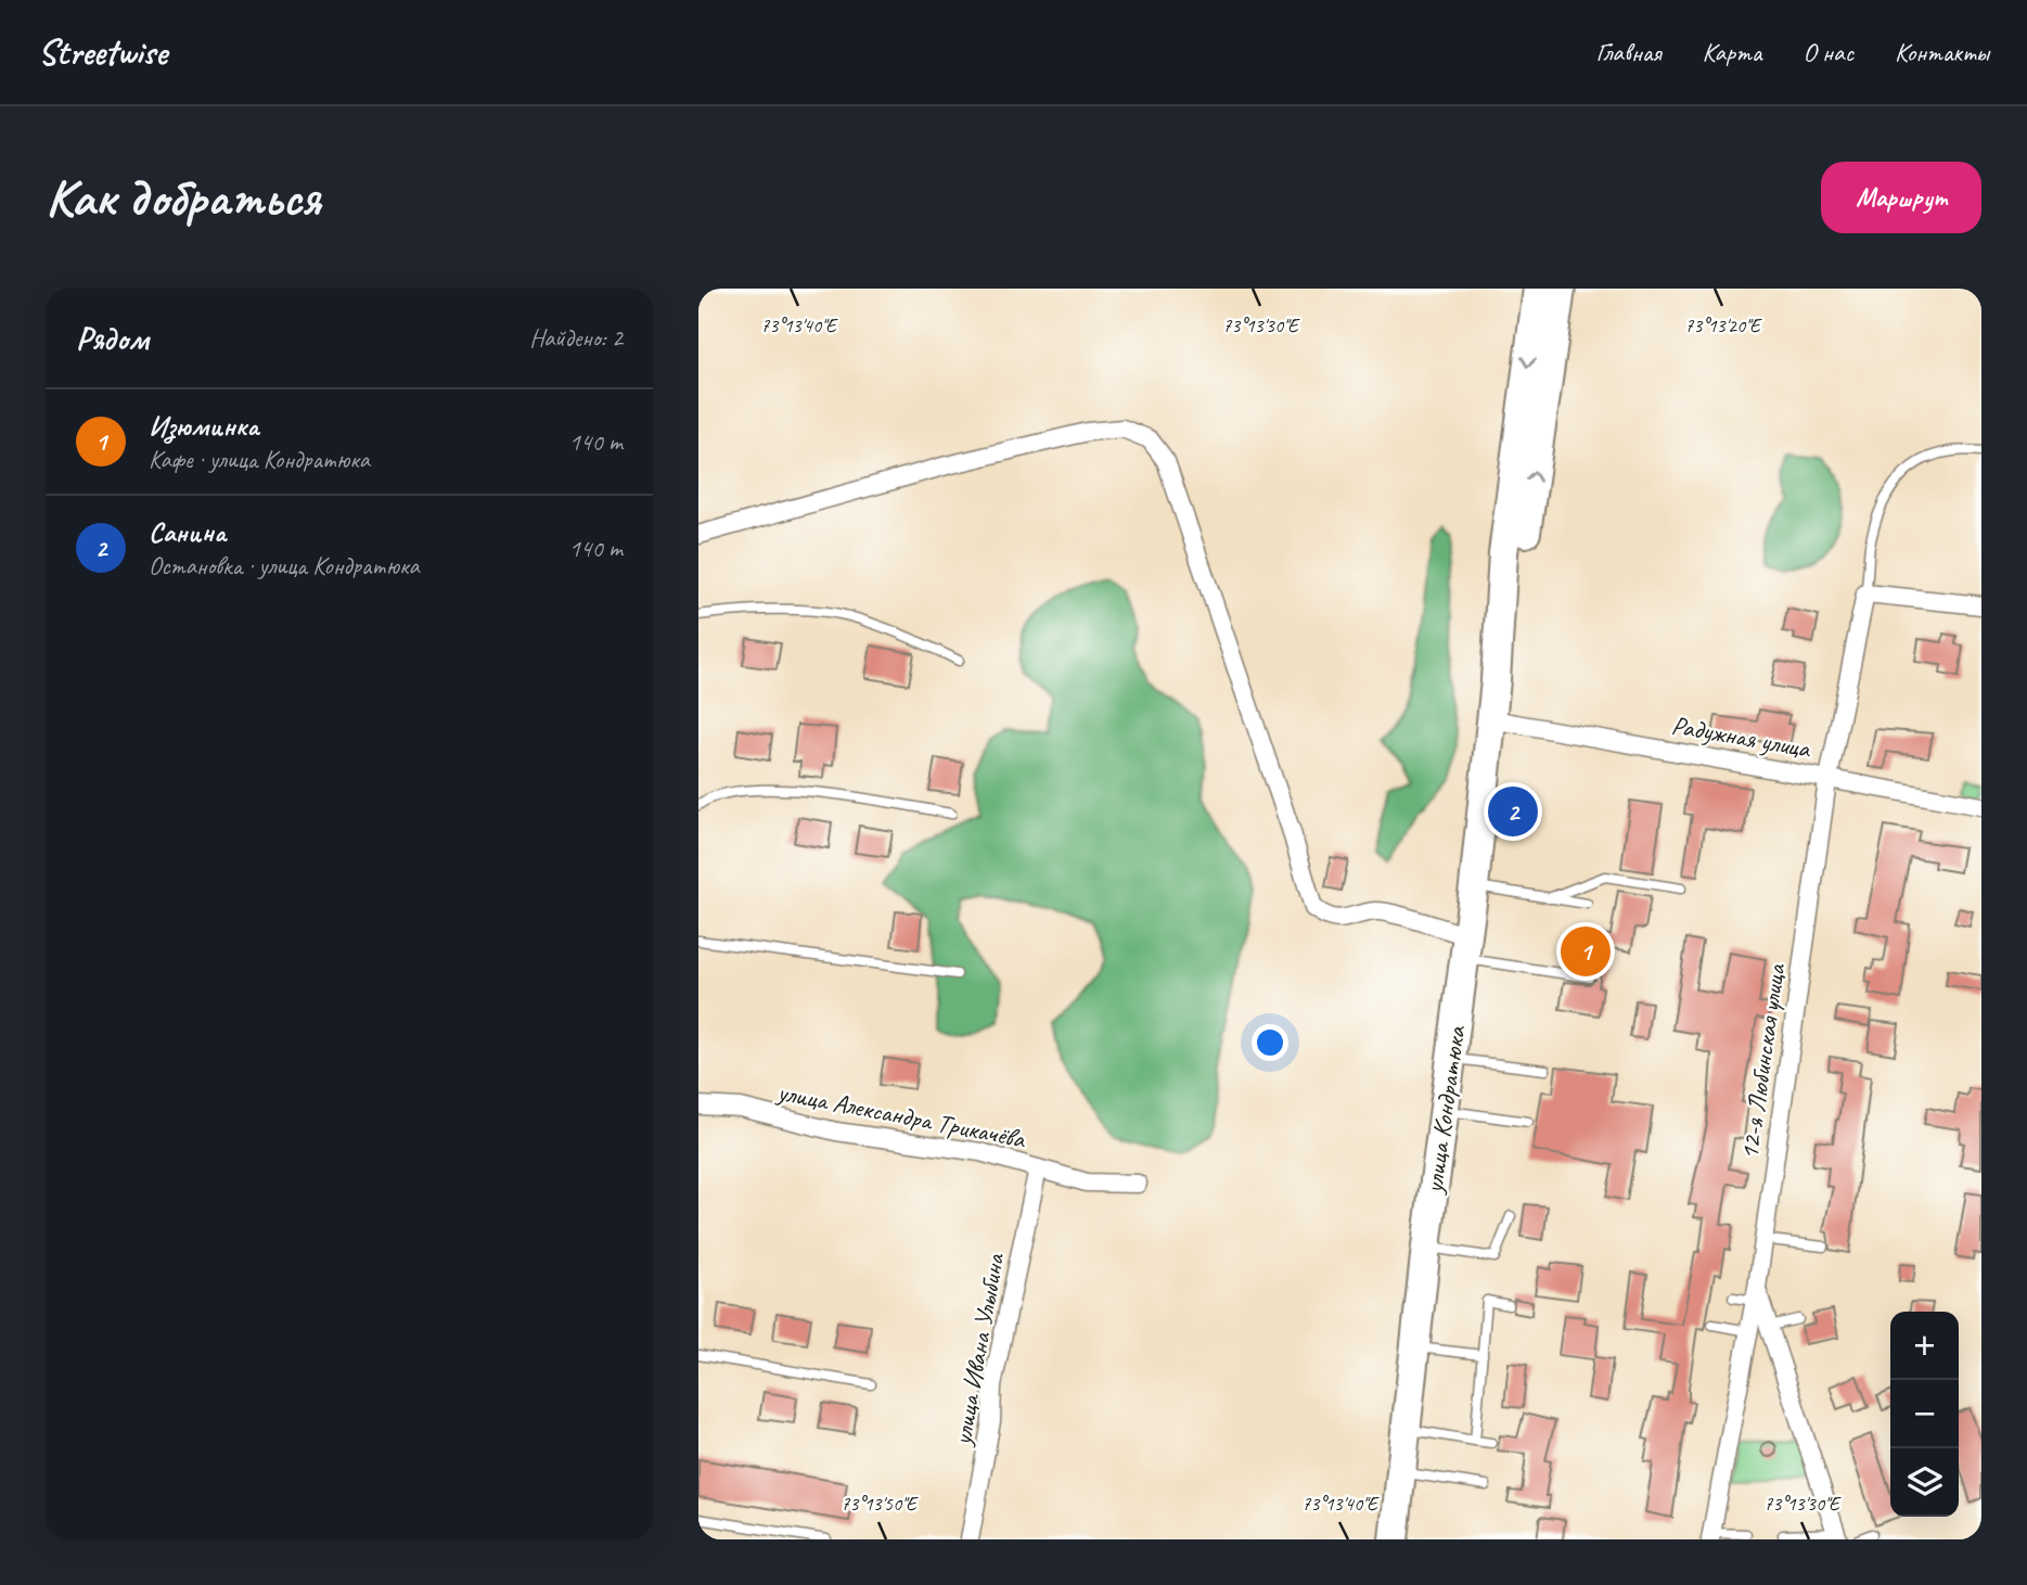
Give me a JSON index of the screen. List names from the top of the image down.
{
  "streets": {
    "main road": ["улица Кондратюка"],
    "street": [
      "Радужная улица",
      "12-я Любинская улица",
      "улица Александра Трикачёва",
      "улица Ивана Улыбина"
    ]
  },
  "crossings": [
    ["Радужная улица", "12-я Любинская улица"],
    ["Радужная улица", "улица Кондратюка"],
    ["улица Александра Трикачёва", "улица Ивана Улыбина"]
  ],
  "page": {
    "header": "Streetwise",
    "nav": [
      "Главная",
      "Карта",
      "О нас",
      "Контакты"
    ],
    "buttons": "Маршрут",
    "title": "Как добраться",
    "heading": ["Рядом", "Найдено: 2"],
    "list": [
      {
        "mark": "1",
        "name": "Изюминка",
        "note": "Кафе · улица Кондратюка",
        "value": "140 m"
      },
      {
        "mark": "2",
        "name": "Санина",
        "note": "Остановка · улица Кондратюка",
        "value": "140 m"
      }
    ],
    "pins": ["2", "1"],
    "map_buttons": ["+", "−"]
  },
  "coordinates": [
    "73°13'40\"E",
    "73°13'30\"E",
    "73°13'20\"E",
    "73°13'50\"E"
  ]
}
